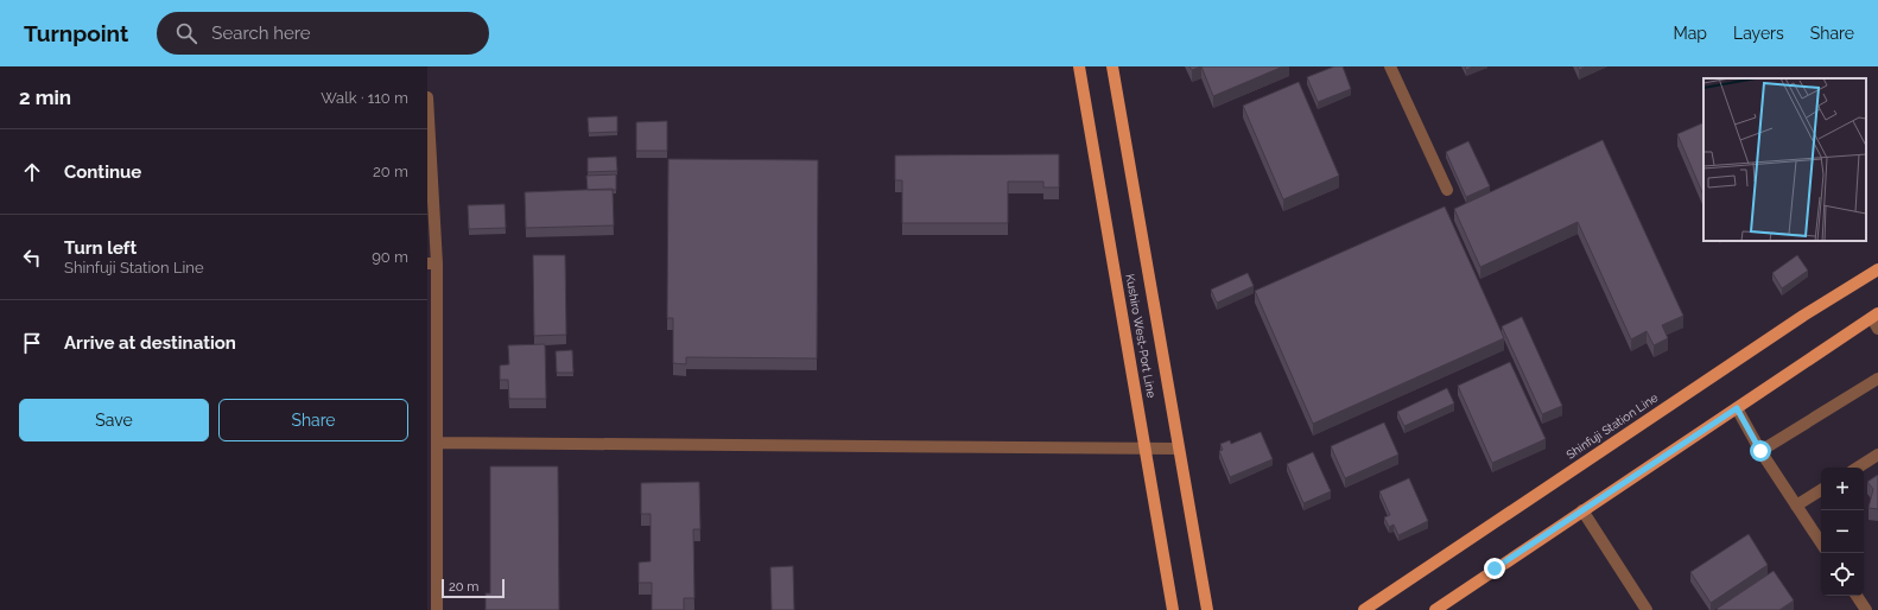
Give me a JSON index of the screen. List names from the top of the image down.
{
  "streets": {
    "main road": ["Kushiro West-Port Line", "Shinfuji Station Line"]
  },
  "scale_bar": "20 m",
  "page": {
    "header": "Turnpoint",
    "search": "Search here",
    "nav": ["Map", "Layers", "Share"],
    "heading": ["2 min", "Walk · 110 m"],
    "list": [
      ["Continue", "20 m"],
      ["Turn left", "Shinfuji Station Line", "90 m"],
      "Arrive at destination"
    ],
    "buttons": ["Save", "Share"],
    "map_buttons": ["+", "−"],
    "scale": "20 m"
  }
}
